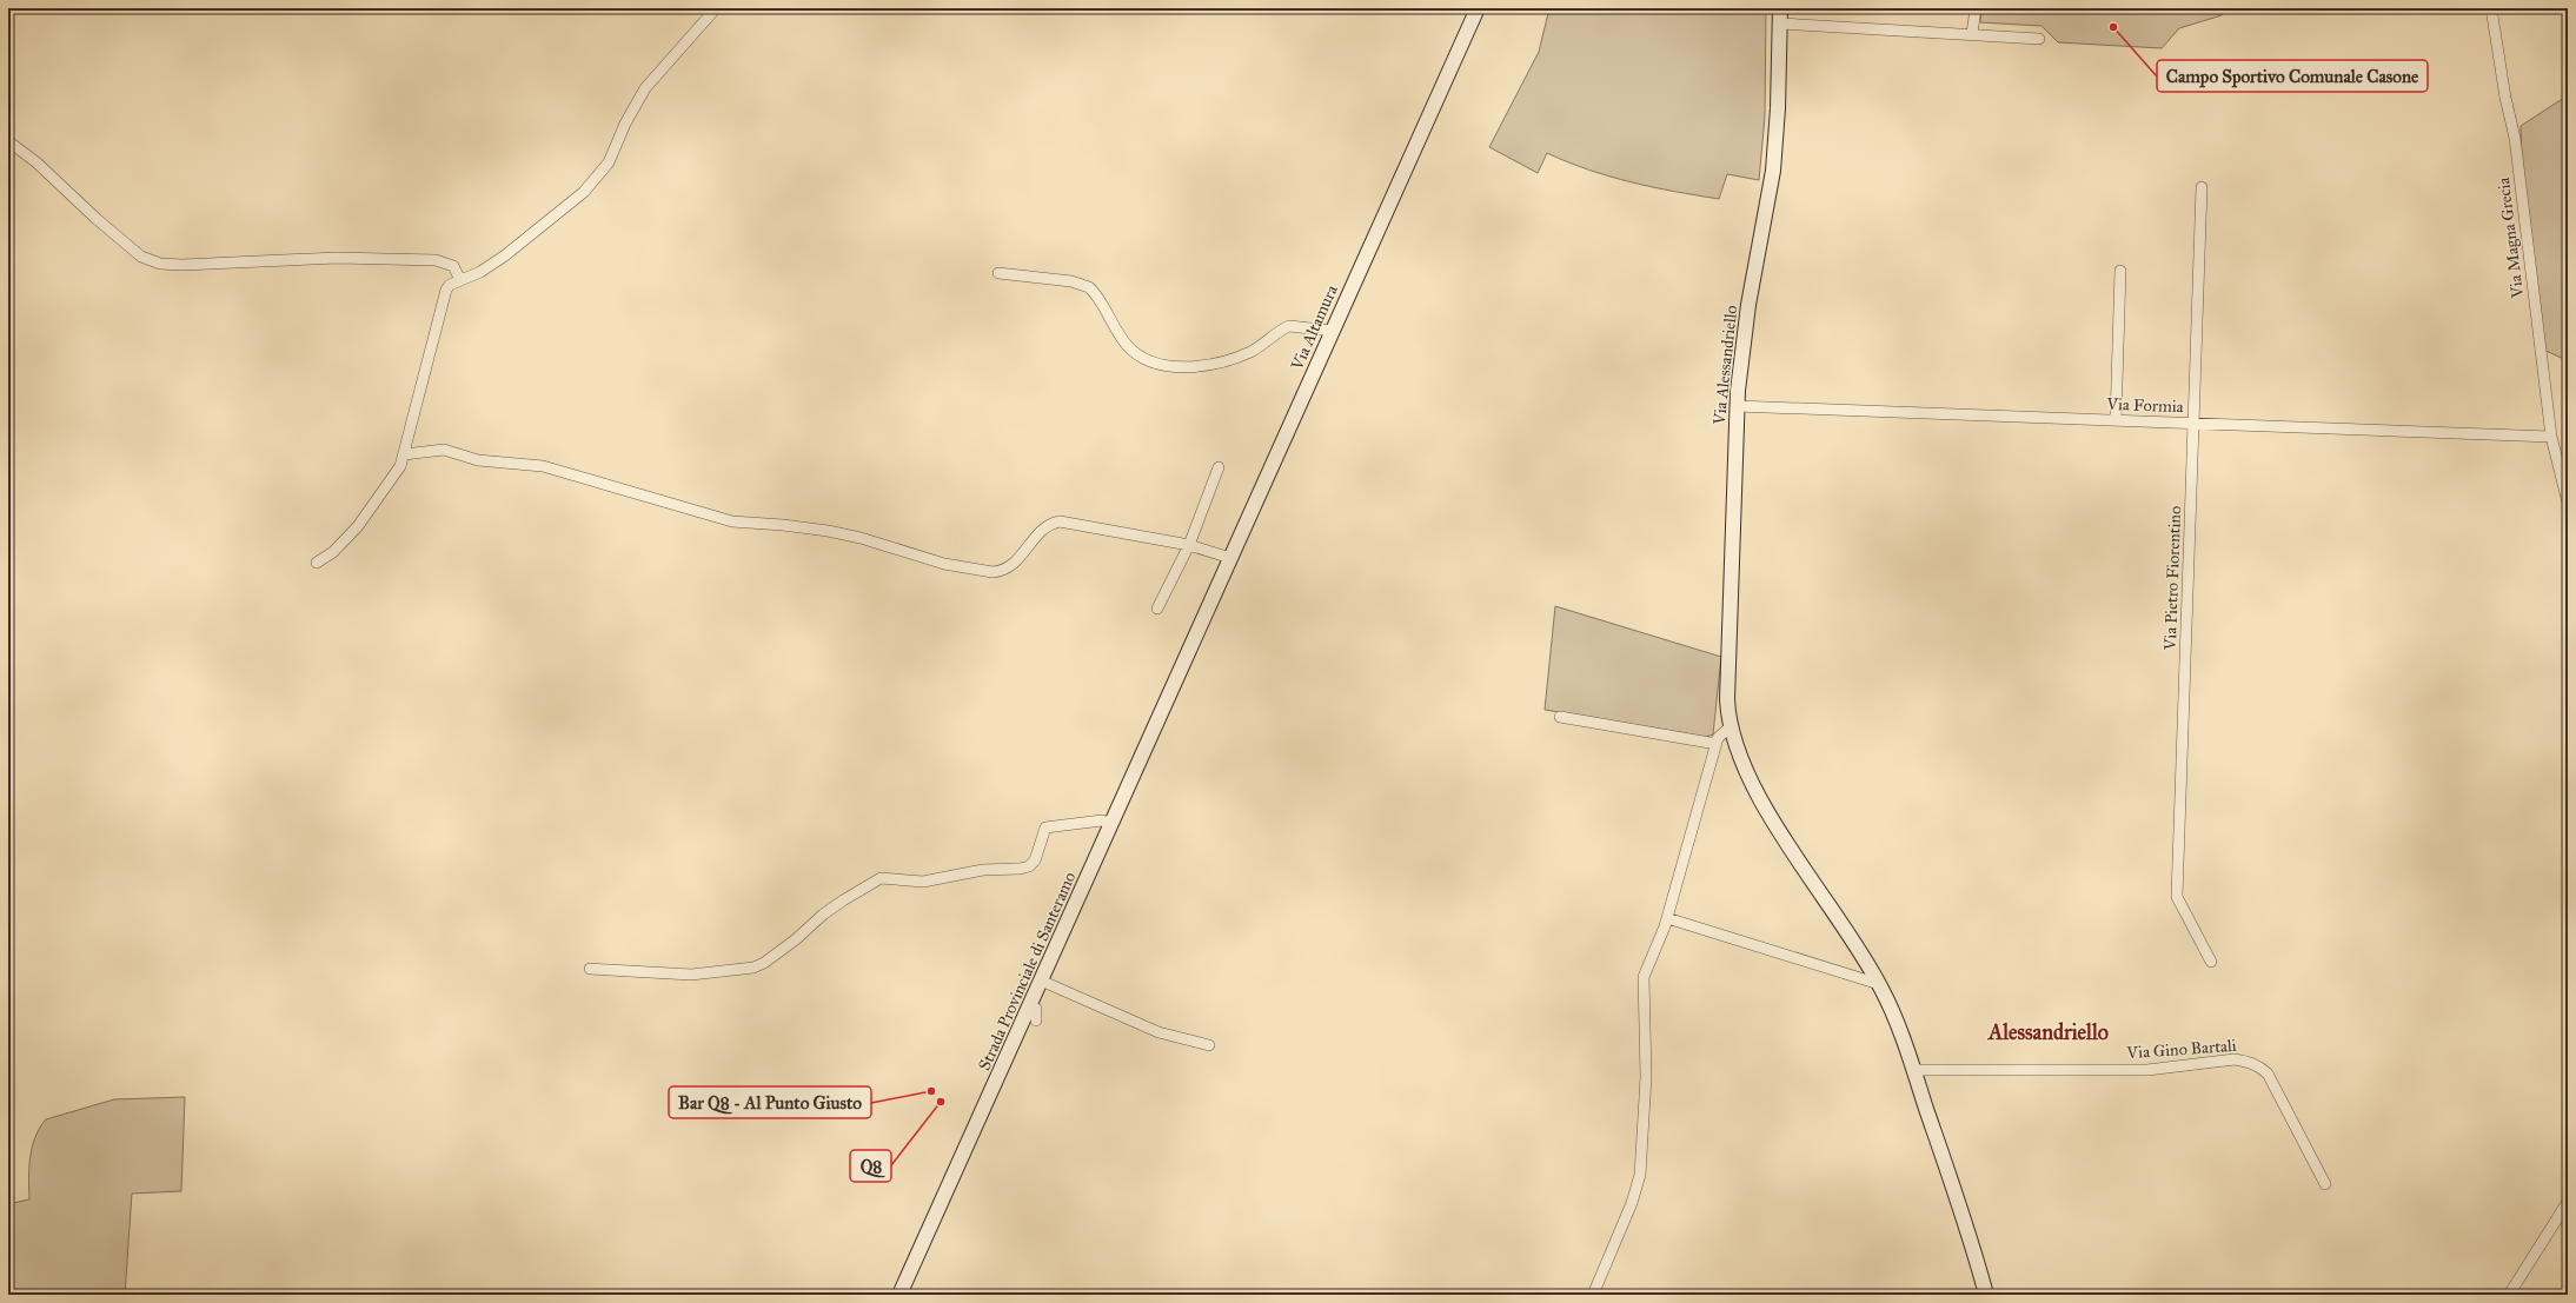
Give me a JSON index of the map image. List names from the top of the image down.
{
  "streets": {
    "main road": ["Via Altamura", "Via Alessandriello", "Strada Provinciale di Santeramo"],
    "street": [
      "Via Magna Grecia",
      "Via Formia",
      "Via Pietro Fiorentino",
      "Via Gino Bartali"
    ]
  },
  "crossings": [
    ["Via Magna Grecia", "Via Formia"],
    ["Via Altamura", "Strada Provinciale di Santeramo"],
    ["Via Alessandriello", "Via Formia"],
    ["Via Alessandriello", "Via Gino Bartali"],
    ["Via Formia", "Via Pietro Fiorentino"]
  ],
  "districts": ["Alessandriello"],
  "places": ["Campo Sportivo Comunale Casone", "Bar Q8 - Al Punto Giusto", "Q8"]
}
